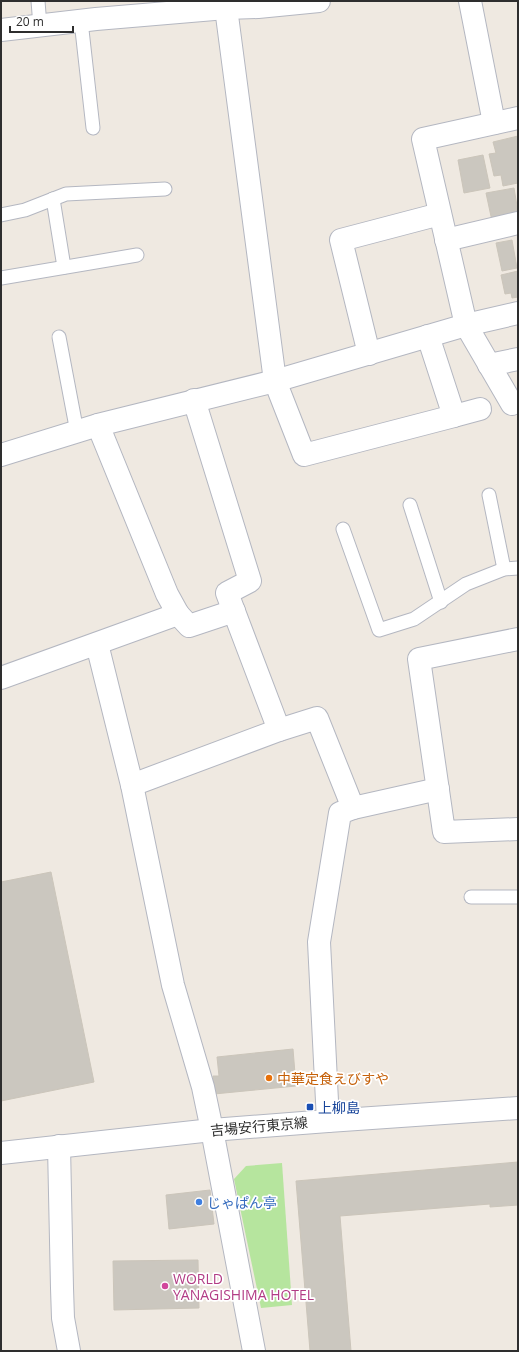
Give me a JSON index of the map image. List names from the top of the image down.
{
  "streets": {
    "street": ["吉場安行東京線"]
  },
  "places": {
    "other": ["中華定食えびすや", "じゃぱん亭", "WORLD YANAGISHIMA HOTEL"],
    "transit": ["上柳島"]
  },
  "scale_bar": "20 m"
}
